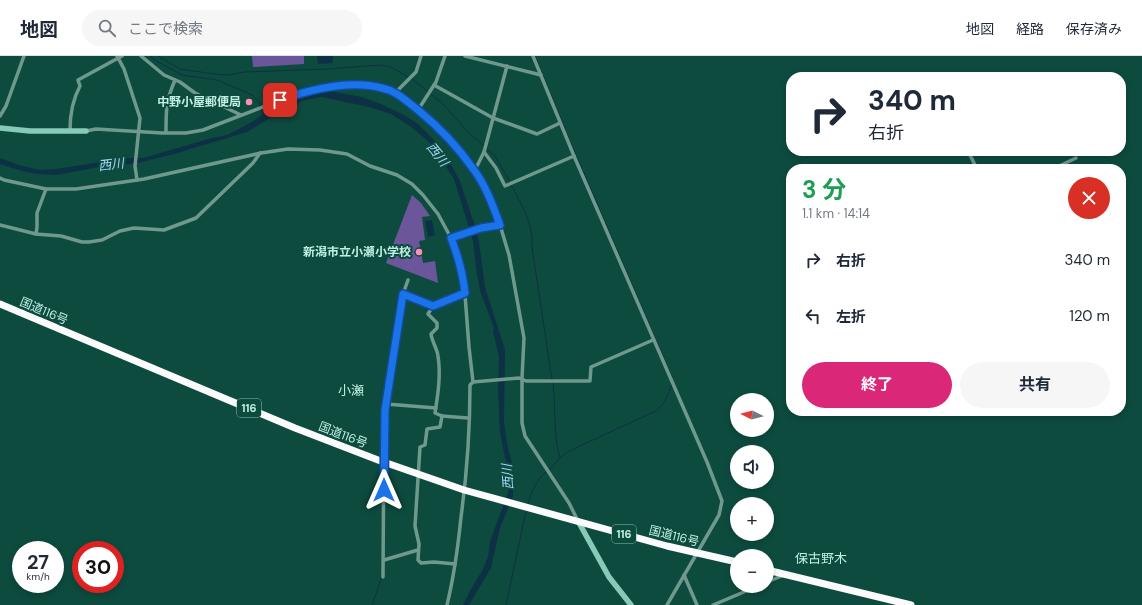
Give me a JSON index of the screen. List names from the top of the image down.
{
  "streets": {
    "highway": ["国道116号", "116"]
  },
  "districts": ["小瀬", "保古野木"],
  "water": ["西川"],
  "places": ["中野小屋郵便局", "新潟市立小瀬小学校"],
  "north": "left",
  "page": {
    "header": "地図",
    "search": "ここで検索",
    "nav": ["地図", "経路", "保存済み"],
    "turn": ["340 m", "右折"],
    "heading": ["3 分", "1.1 km · 14:14"],
    "list": [
      {
        "name": "右折",
        "value": "340 m"
      },
      {
        "name": "左折",
        "value": "120 m"
      }
    ],
    "buttons": ["終了", "共有"],
    "map_buttons": ["+", "−"],
    "speed": "27 km/h",
    "limit": "30"
  }
}
